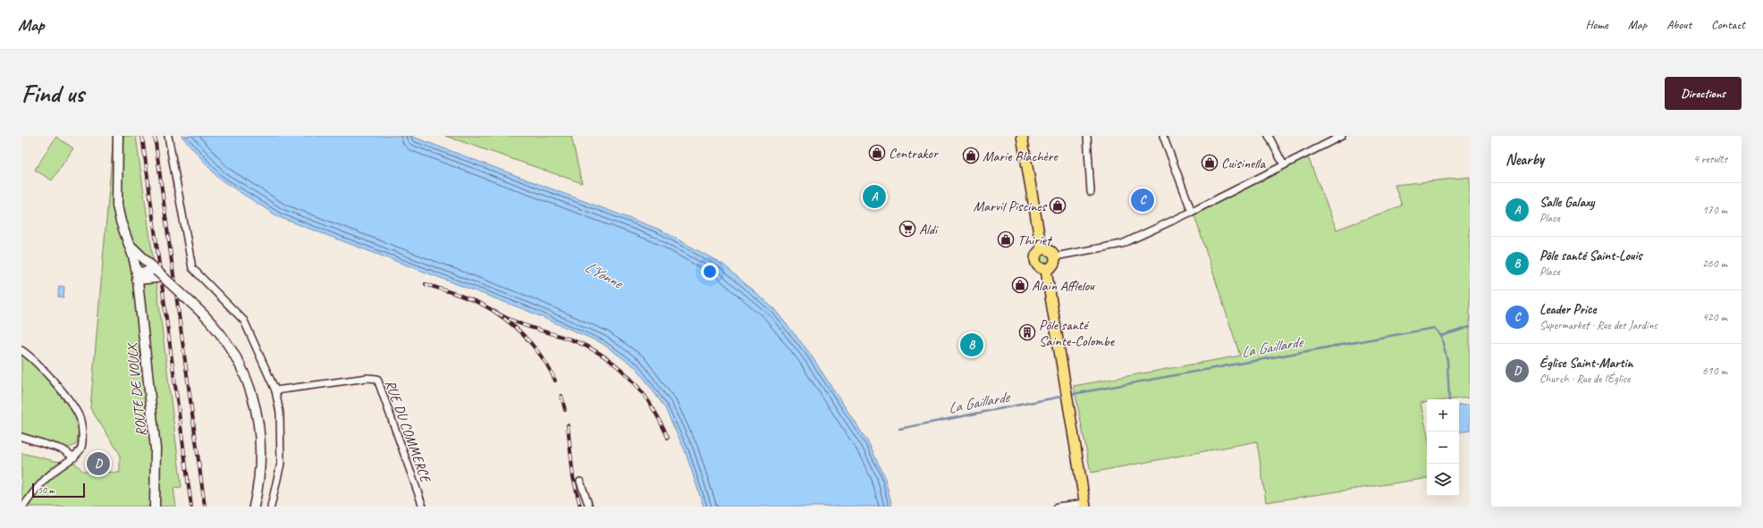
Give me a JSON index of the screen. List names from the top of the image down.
{
  "streets": {
    "main road": ["ROUTE DE VOULX"],
    "street": ["RUE DU COMMERCE"]
  },
  "water": ["L'Yonne", "La Gaillarde"],
  "places": {
    "shop": [
      "Centrakor",
      "Marie Blachère",
      "Cuisinella",
      "Marvil Piscines",
      "Thiriet",
      "Alain Afflelou"
    ],
    "supermarket": ["Aldi"],
    "building": ["Pôle santé Sainte-Colombe"]
  },
  "scale_bar": "50 m",
  "page": {
    "header": "Map",
    "nav": [
      "Home",
      "Map",
      "About",
      "Contact"
    ],
    "buttons": "Directions",
    "title": "Find us",
    "heading": ["Nearby", "4 results"],
    "list": [
      {
        "mark": "A",
        "name": "Salle Galaxy",
        "note": "Place",
        "value": "170 m"
      },
      {
        "mark": "B",
        "name": "Pôle santé Saint-Louis",
        "note": "Place",
        "value": "260 m"
      },
      {
        "mark": "C",
        "name": "Leader Price",
        "note": "Supermarket · Rue des Jardins",
        "value": "420 m"
      },
      {
        "mark": "D",
        "name": "Église Saint-Martin",
        "note": "Church · Rue de l'Église",
        "value": "610 m"
      }
    ],
    "pins": [
      "A",
      "C",
      "B",
      "D"
    ],
    "map_buttons": ["+", "−"],
    "scale": "50 m"
  }
}
